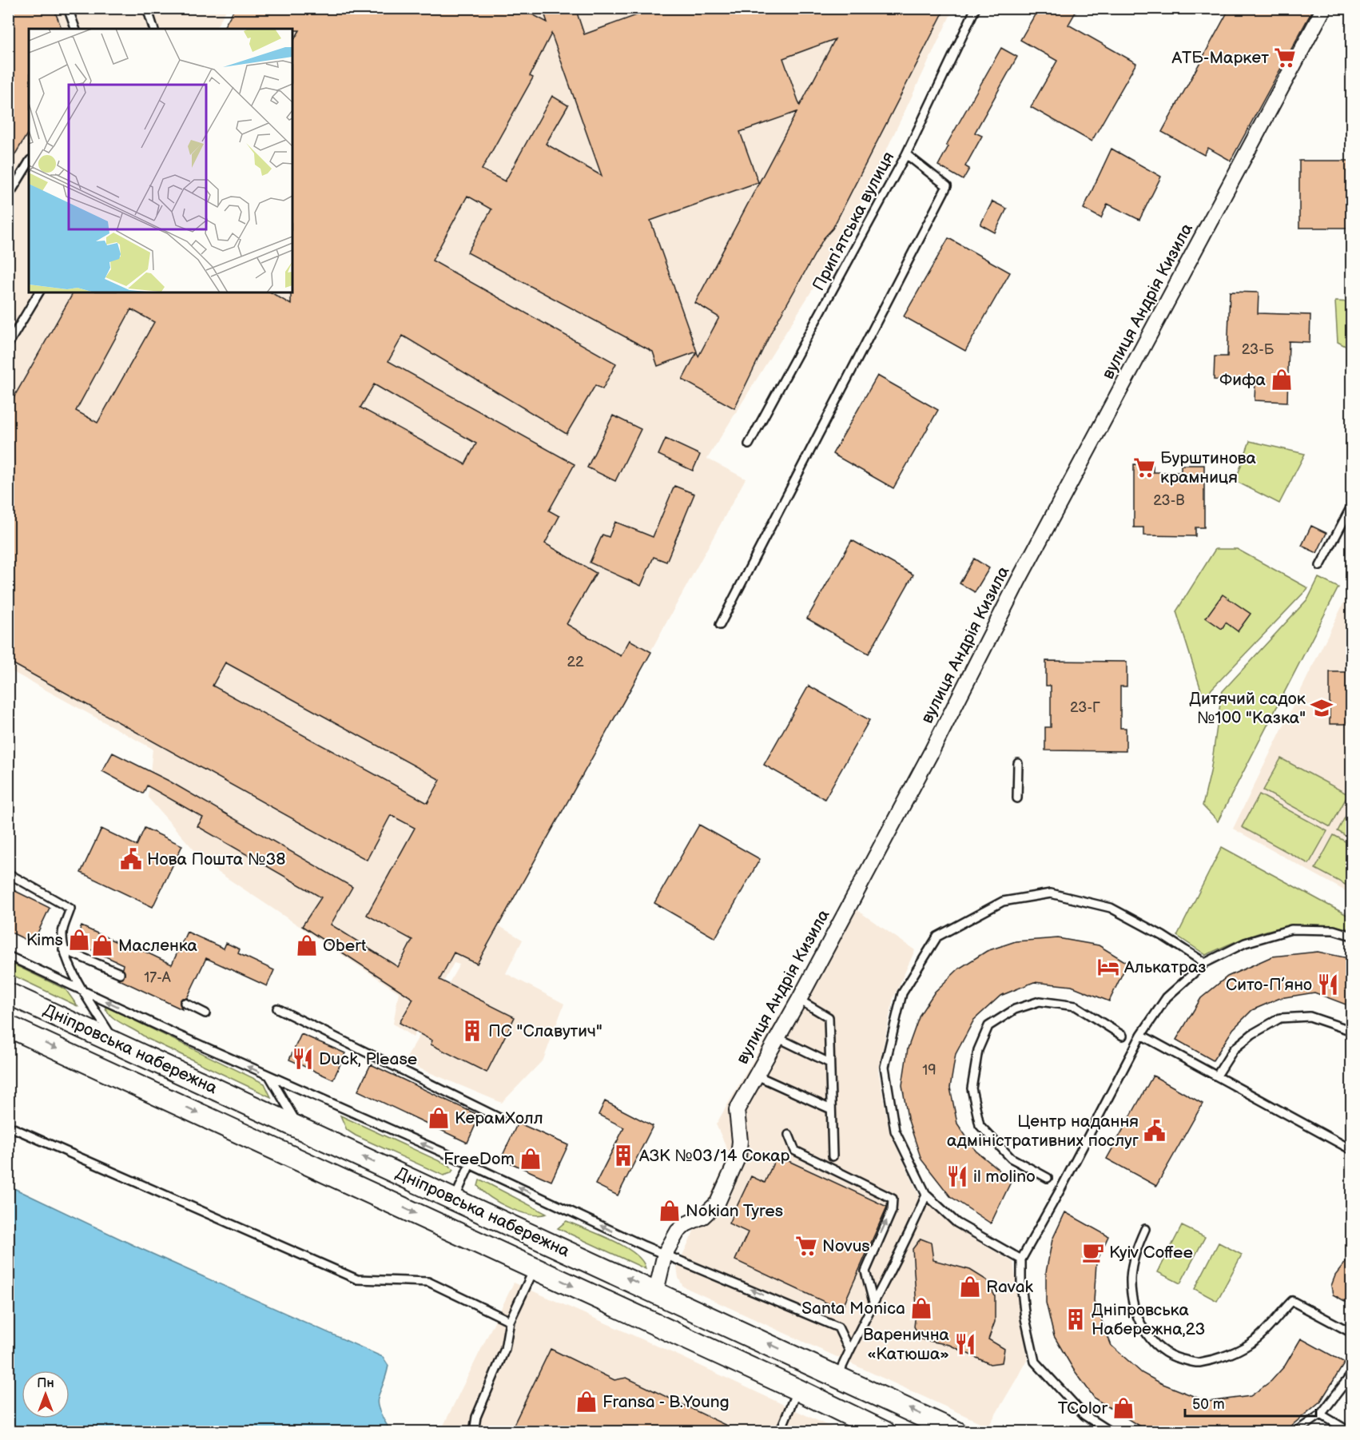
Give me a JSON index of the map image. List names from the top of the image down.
{
  "streets": {
    "main road": ["Дніпровська набережна"],
    "street": ["вулиця Андрія Кизила"],
    "lane": ["Припʼятська вулиця"]
  },
  "crossings": [
    ["вулиця Андрія Кизила", "Дніпровська набережна"]
  ],
  "places": {
    "supermarket": ["АТБ-Маркет", "Бурштинова крамниця", "Novus"],
    "shop": [
      "Фифа",
      "Kims",
      "Масленка",
      "Obert",
      "КерамХолл",
      "FreeDom",
      "Nokian Tyres",
      "Ravak",
      "Santa Monica",
      "Fransa - B.Young",
      "TColor"
    ],
    "school or university": ["Дитячий садок №100 \"Казка\""],
    "public building": ["Нова Пошта №38", "Центр надання адміністративних послуг"],
    "hotel": ["Алькатраз"],
    "restaurant": [
      "Сито-П’яно",
      "Duck, Please",
      "il molino",
      "Варенична «Катюша»"
    ],
    "building": ["ПС \"Славутич\"", "АЗК №03/14 Сокар", "Дніпровська Набережна,23"],
    "cafe": ["Kyiv Coffee"]
  },
  "house_numbers": [
    "23-Б",
    "23-В",
    "22",
    "23-Г",
    "17-А",
    "19"
  ],
  "scale_bar": "50 m",
  "north": "top"
}
